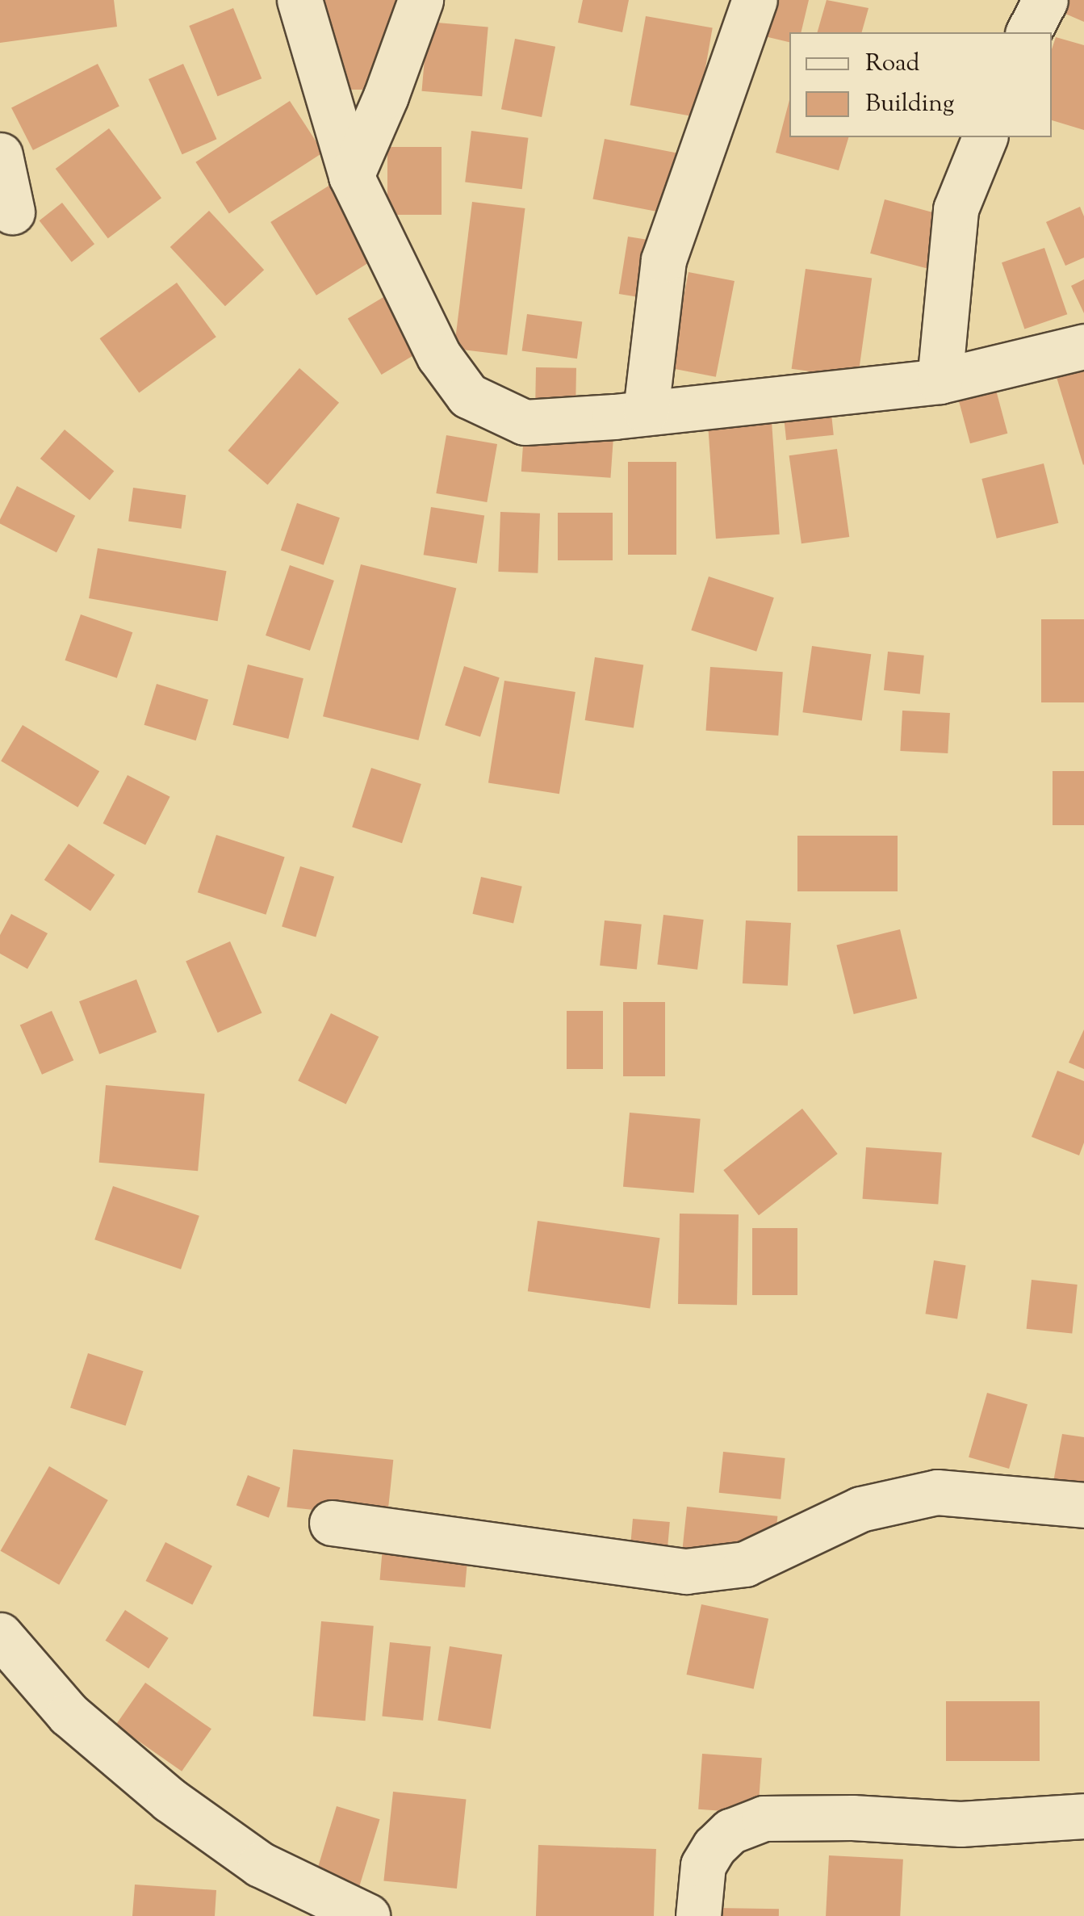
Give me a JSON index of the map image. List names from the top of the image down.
{
  "legend": ["Road", "Building"]
}
